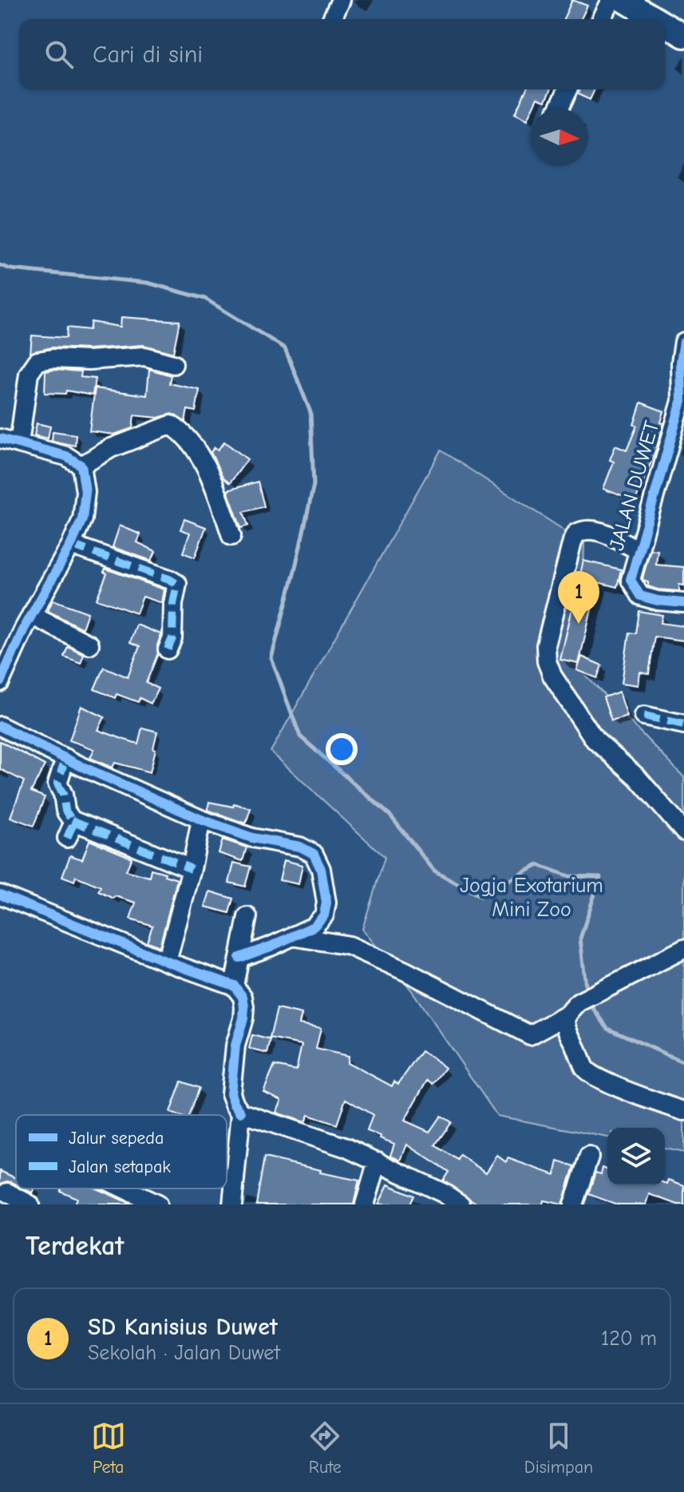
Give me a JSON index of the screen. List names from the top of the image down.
{
  "streets": {
    "street": ["JALAN DUWET"]
  },
  "parks": ["Jogja Exotarium Mini Zoo"],
  "legend": ["Jalur sepeda", "Jalan setapak"],
  "north": "right",
  "page": {
    "search": "Cari di sini",
    "pins": "1",
    "heading": "Terdekat",
    "list": [
      {
        "mark": "1",
        "name": "SD Kanisius Duwet",
        "note": "Sekolah · Jalan Duwet",
        "value": "120 m"
      }
    ],
    "nav": ["Peta", "Rute", "Disimpan"]
  }
}
